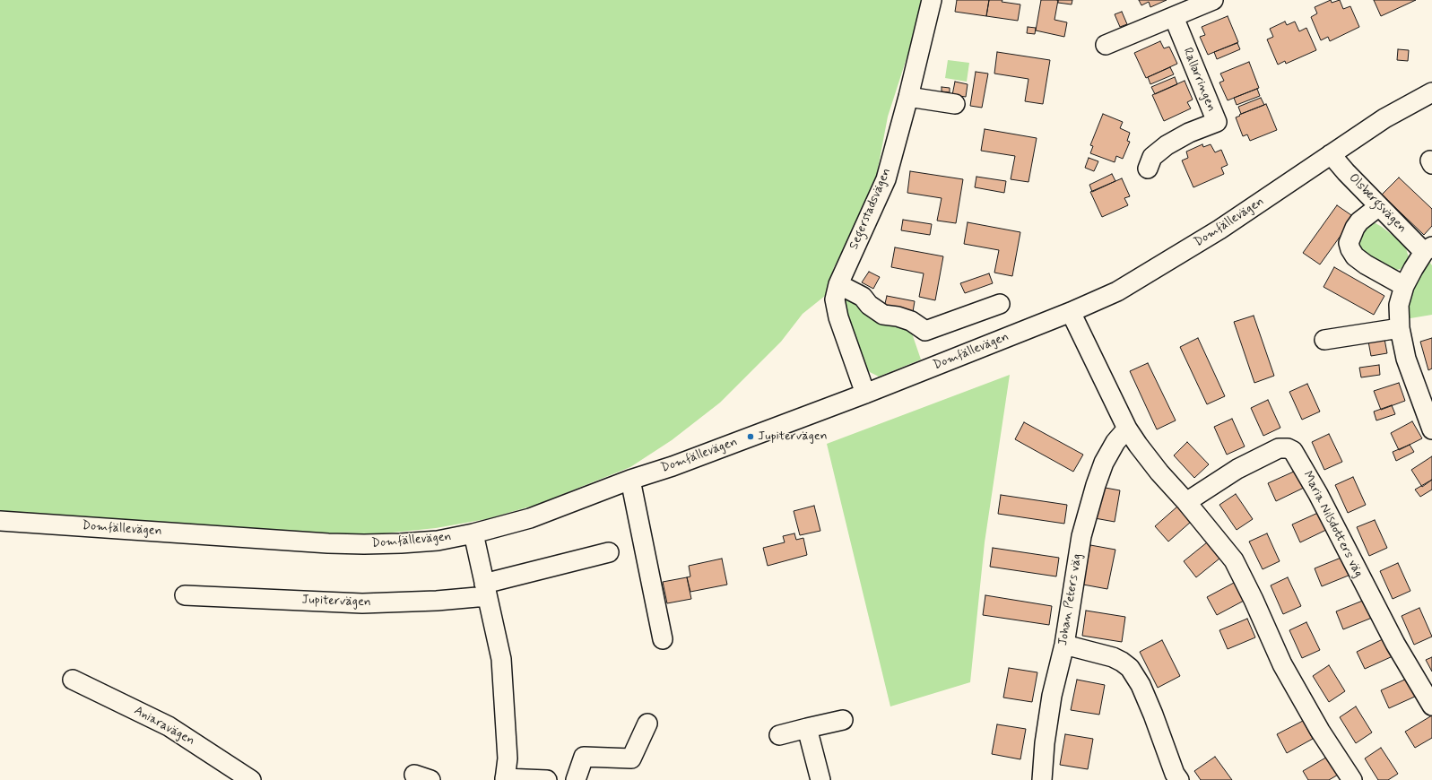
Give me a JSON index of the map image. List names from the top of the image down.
{
  "streets": {
    "street": [
      "Rallarringen",
      "Olsbergsvägen",
      "Segerstadsvägen",
      "Domfällevägen",
      "Maria Nilsdotters väg",
      "Johan Peters väg",
      "Jupitervägen",
      "Aniaravägen"
    ]
  },
  "crossings": [
    ["Olsbergsvägen", "Domfällevägen"],
    ["Segerstadsvägen", "Domfällevägen"]
  ],
  "places": ["Jupitervägen"]
}
